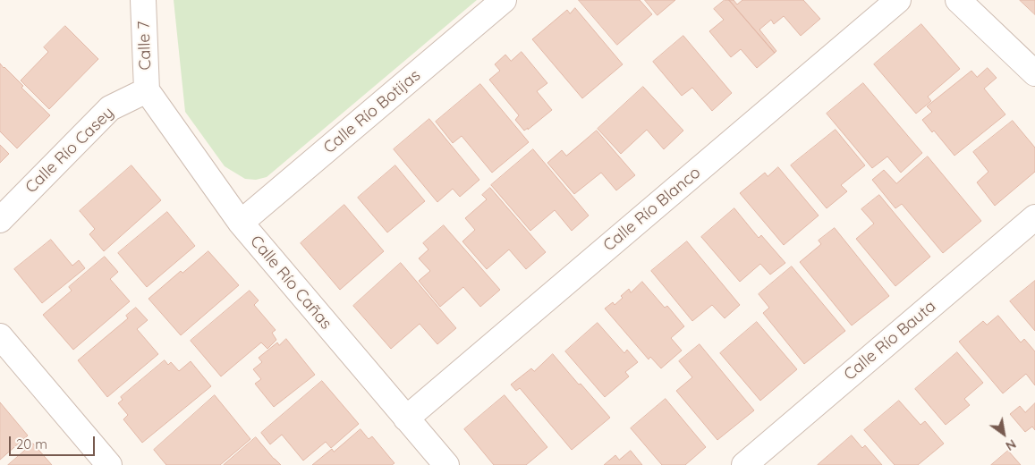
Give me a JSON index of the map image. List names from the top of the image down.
{
  "streets": {
    "street": [
      "Calle 7",
      "Calle Río Botijas",
      "Calle Río Casey",
      "Calle Río Blanco",
      "Calle Río Cañas",
      "Calle Río Bauta"
    ]
  },
  "crossings": [
    ["Calle 7", "Calle Río Casey"],
    ["Calle 7", "Calle Río Cañas"],
    ["Calle Río Botijas", "Calle Río Cañas"],
    ["Calle Río Casey", "Calle Río Cañas"],
    ["Calle Río Blanco", "Calle Río Cañas"]
  ],
  "scale_bar": "20 m",
  "north": "bottom right"
}
